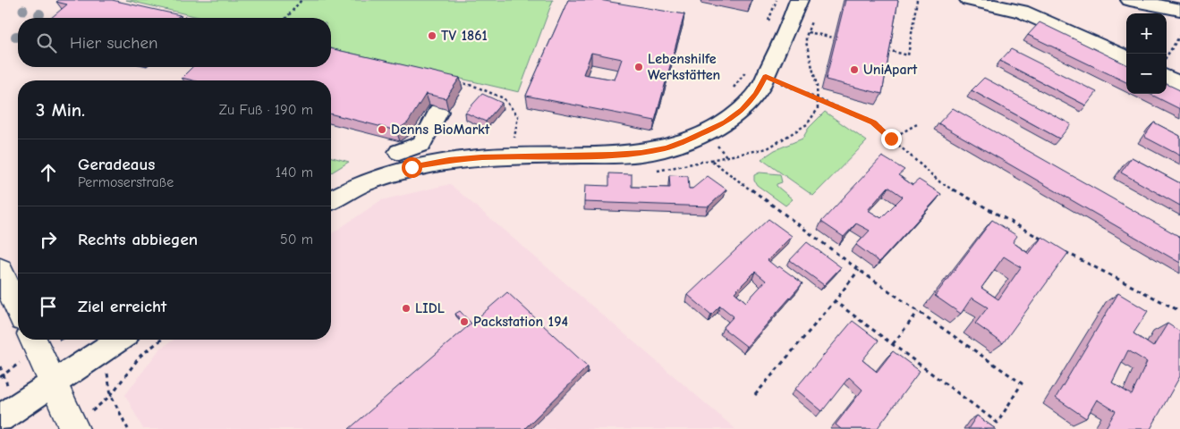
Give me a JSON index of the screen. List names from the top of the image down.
{
  "places": [
    "TV 1861",
    "Lebenshilfe Werkstätten",
    "UniApart",
    "Denns BioMarkt",
    "LIDL",
    "Packstation 194"
  ],
  "page": {
    "map_buttons": ["+", "−"],
    "search": "Hier suchen",
    "heading": ["3 Min.", "Zu Fuß · 190 m"],
    "list": [
      ["Geradeaus", "Permoserstraße", "140 m"],
      ["Rechts abbiegen", "50 m"],
      "Ziel erreicht"
    ]
  }
}
